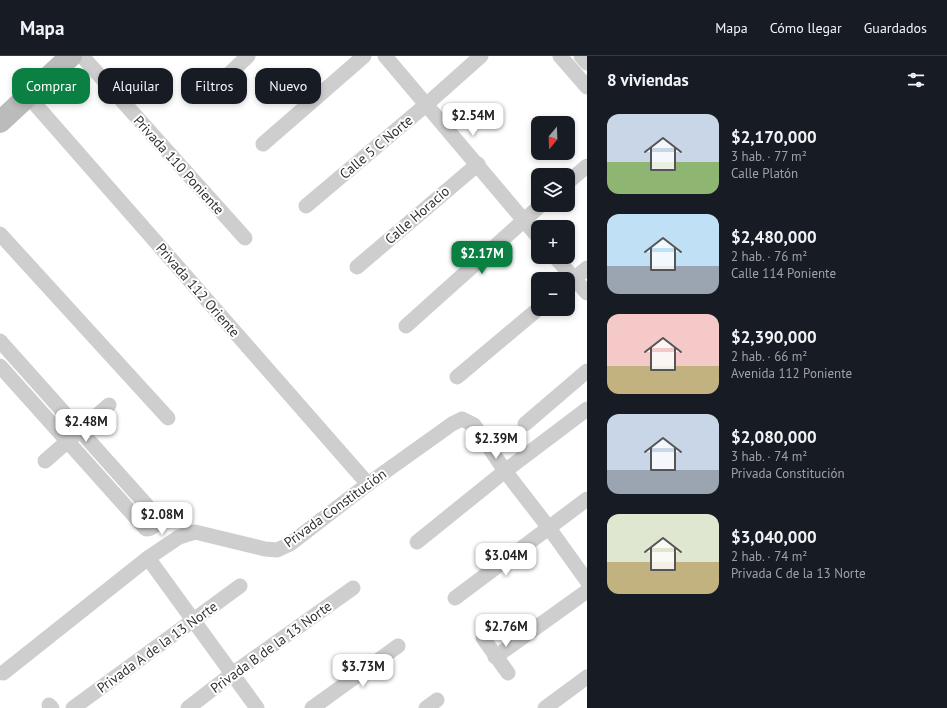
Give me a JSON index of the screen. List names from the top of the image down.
{
  "streets": {
    "street": [
      "Calle 5 C Norte",
      "Privada 110 Poniente",
      "Calle Horacio",
      "Privada 112 Oriente",
      "Privada Constitución",
      "Privada A de la 13 Norte",
      "Privada B de la 13 Norte"
    ]
  },
  "crossings": [
    ["Privada 112 Oriente", "Privada Constitución"]
  ],
  "north": "bottom",
  "page": {
    "header": "Mapa",
    "nav": ["Mapa", "Cómo llegar", "Guardados"],
    "heading": "8 viviendas",
    "chip": [
      "Comprar",
      "Alquilar",
      "Filtros",
      "Nuevo"
    ],
    "price": [
      "$2.54M",
      "$2.17M",
      "$2.48M",
      "$2.39M",
      "$2.08M",
      "$3.04M",
      "$2.76M",
      "$3.73M"
    ],
    "list": [
      {
        "name": "$2,170,000",
        "note": "3 hab. · 77 m² · Calle Platón"
      },
      {
        "name": "$2,480,000",
        "note": "2 hab. · 76 m² · Calle 114 Poniente"
      },
      {
        "name": "$2,390,000",
        "note": "2 hab. · 66 m² · Avenida 112 Poniente"
      },
      {
        "name": "$2,080,000",
        "note": "3 hab. · 74 m² · Privada Constitución"
      },
      {
        "name": "$3,040,000",
        "note": "2 hab. · 74 m² · Privada C de la 13 Norte"
      }
    ],
    "map_buttons": ["+", "−"]
  }
}
